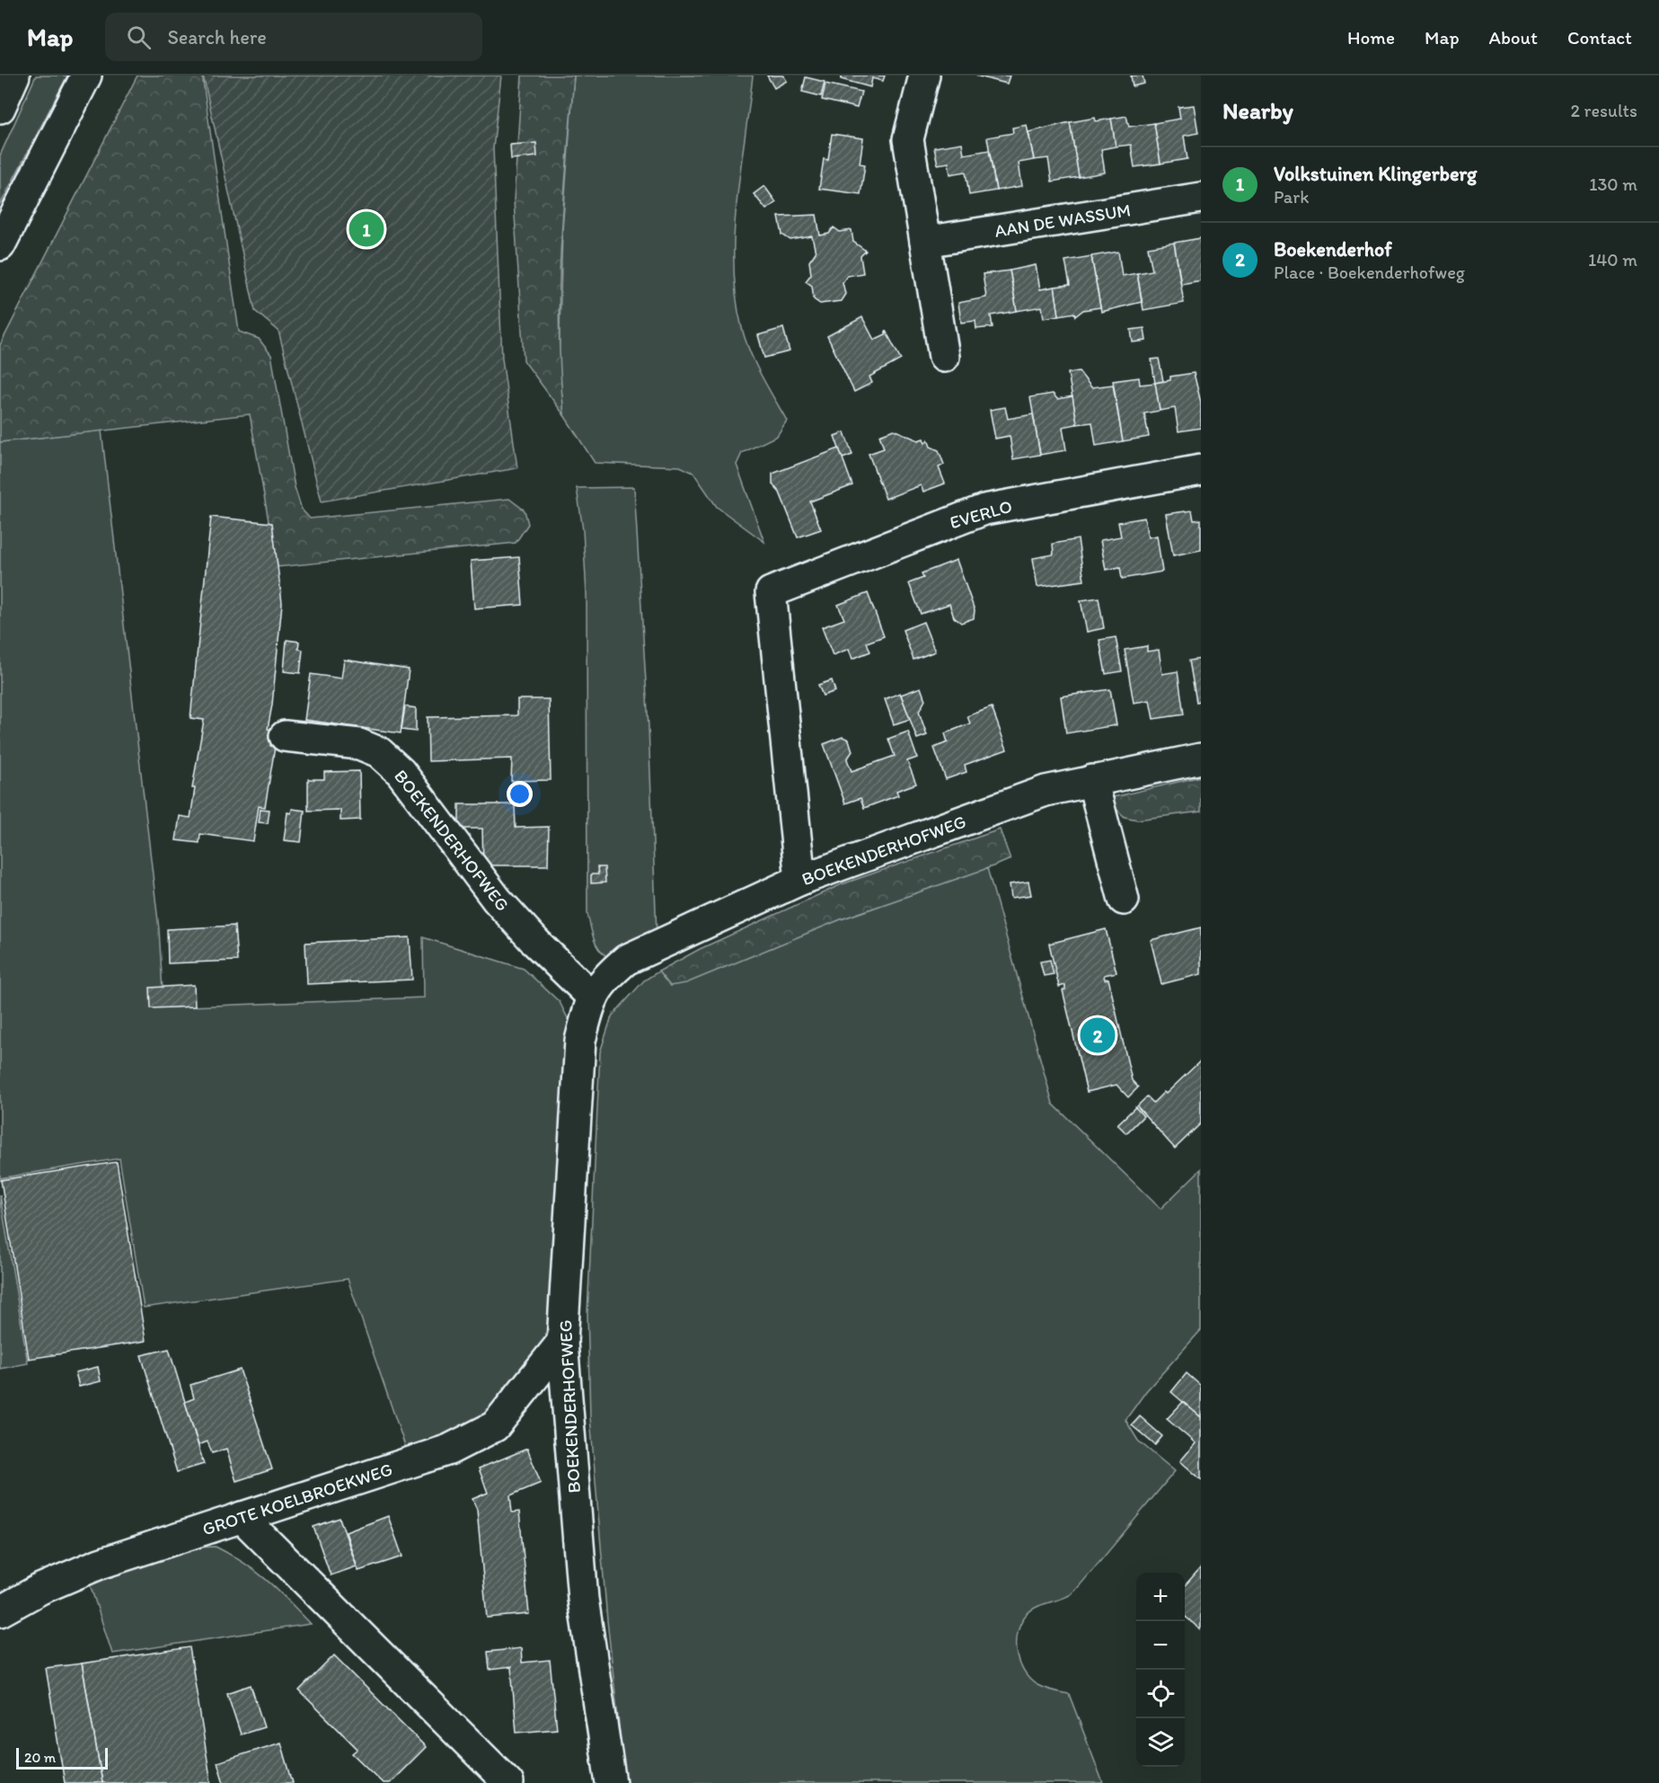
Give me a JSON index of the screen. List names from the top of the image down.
{
  "streets": {
    "street": [
      "AAN DE WASSUM",
      "EVERLO",
      "BOEKENDERHOFWEG",
      "GROTE KOELBROEKWEG"
    ]
  },
  "crossings": [
    ["EVERLO", "BOEKENDERHOFWEG"],
    ["BOEKENDERHOFWEG", "GROTE KOELBROEKWEG"]
  ],
  "scale_bar": "20 m",
  "page": {
    "header": "Map",
    "search": "Search here",
    "nav": [
      "Home",
      "Map",
      "About",
      "Contact"
    ],
    "heading": ["Nearby", "2 results"],
    "list": [
      {
        "mark": "1",
        "name": "Volkstuinen Klingerberg",
        "note": "Park",
        "value": "130 m"
      },
      {
        "mark": "2",
        "name": "Boekenderhof",
        "note": "Place · Boekenderhofweg",
        "value": "140 m"
      }
    ],
    "pins": ["1", "2"],
    "map_buttons": ["+", "−"],
    "scale": "20 m"
  }
}
